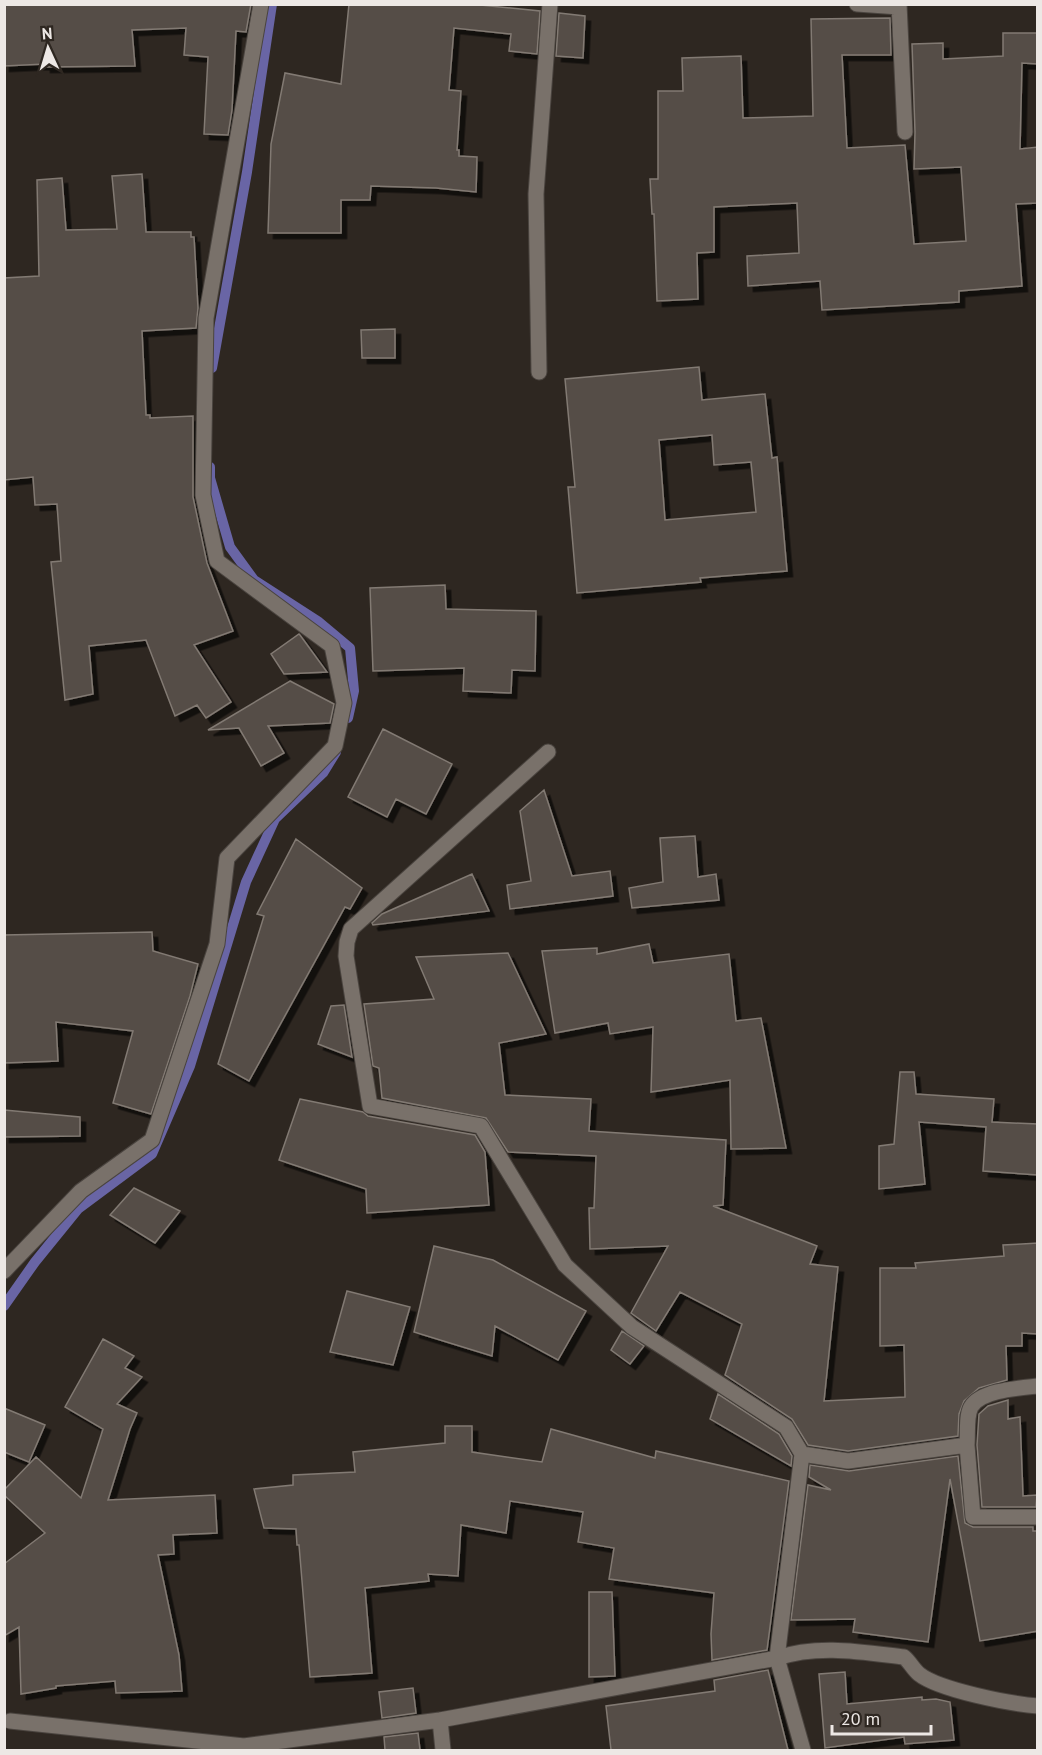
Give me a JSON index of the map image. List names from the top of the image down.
{
  "scale_bar": "20 m",
  "north": "top"
}
